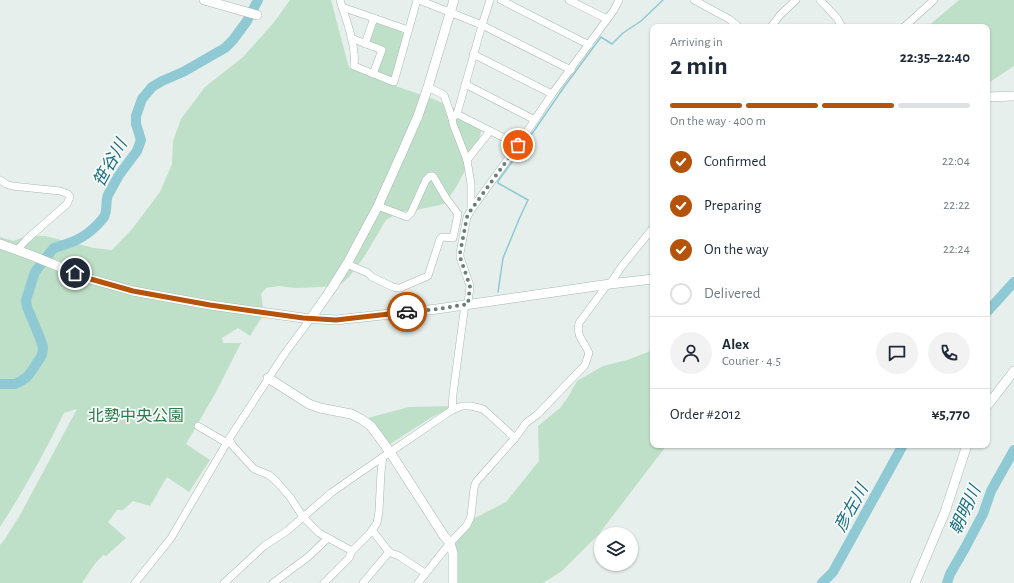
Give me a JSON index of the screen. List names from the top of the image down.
{
  "water": ["笹谷川", "彦左川", "朝明川"],
  "parks": ["北勢中央公園"],
  "page": {
    "heading": ["2 min", "Arriving in", "22:35–22:40"],
    "panel": [
      "Alex",
      "Courier · 4.5",
      "Order #2012",
      "¥5,770"
    ],
    "bar": "On the way · 400 m",
    "list": [
      ["Confirmed", "22:04"],
      ["Preparing", "22:22"],
      ["On the way", "22:24"],
      "Delivered"
    ]
  }
}
